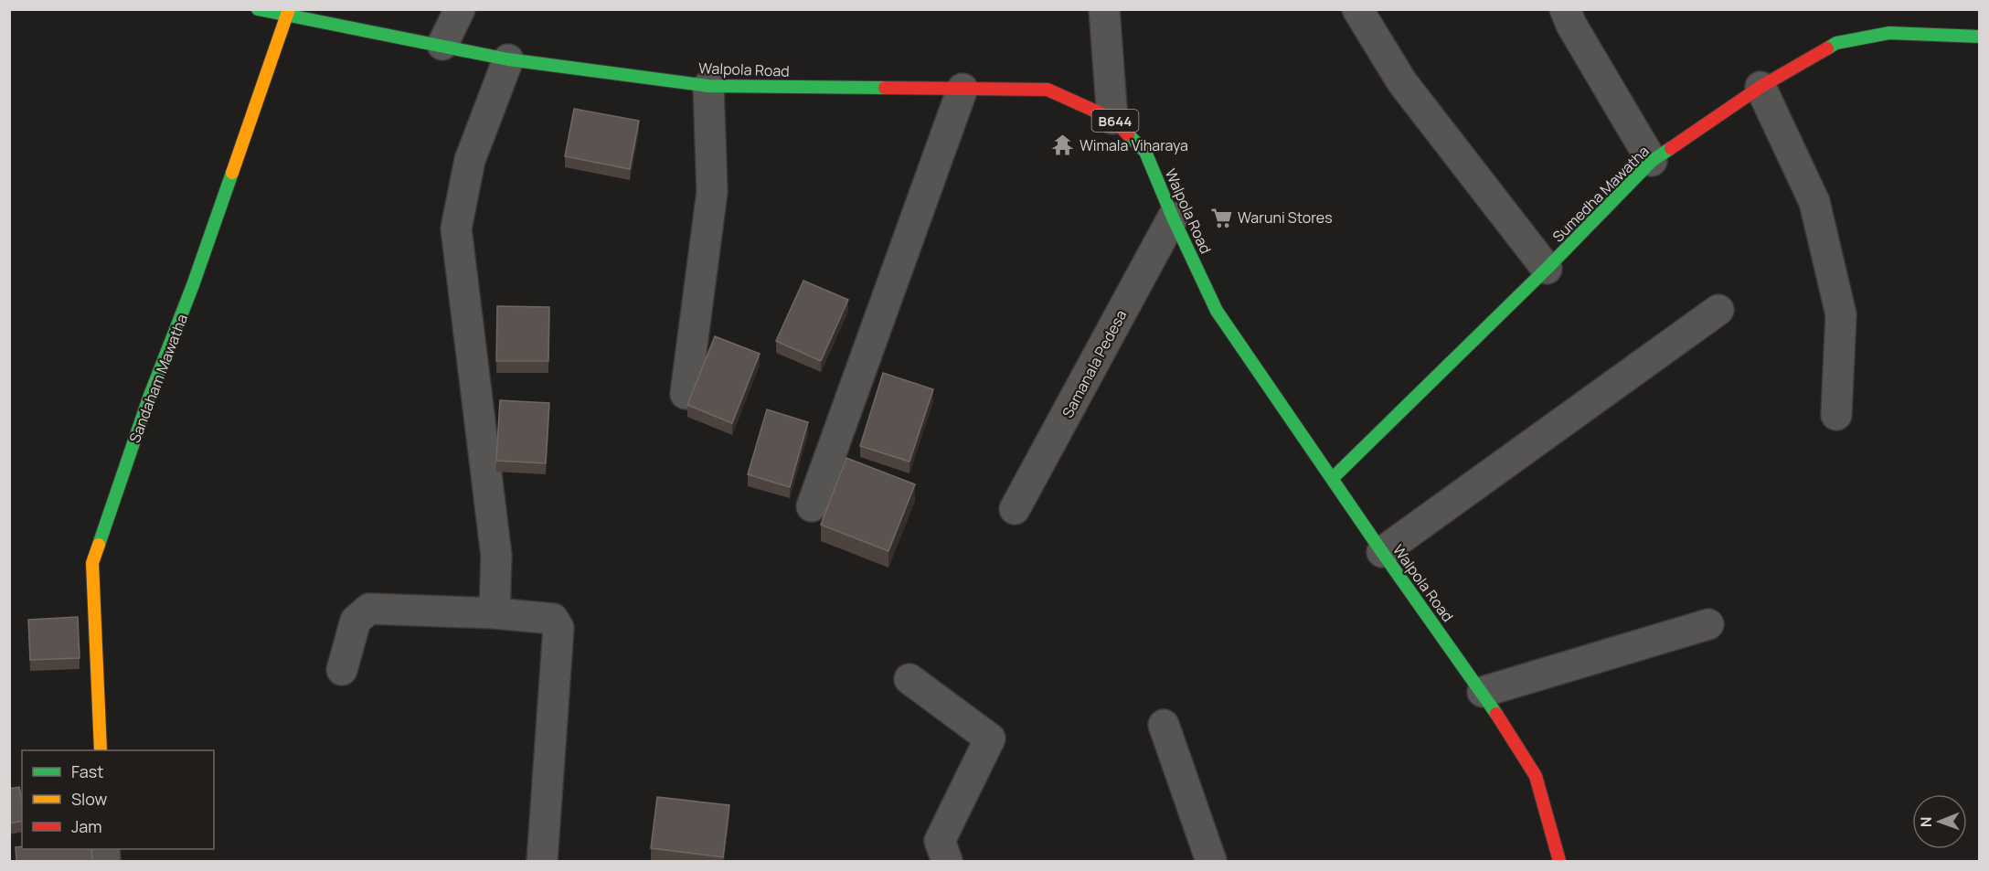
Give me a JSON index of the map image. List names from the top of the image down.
{
  "streets": {
    "main road": [
      "Walpola Road",
      "B644",
      "Sumedha Mawatha",
      "Sandaham Mawatha"
    ],
    "street": ["Samanala Pedesa"]
  },
  "crossings": [
    ["Walpola Road", "Sumedha Mawatha"],
    ["Walpola Road", "Samanala Pedesa"],
    ["Walpola Road", "Sandaham Mawatha"]
  ],
  "places": {
    "temple": ["Wimala Viharaya"],
    "supermarket": ["Waruni Stores"]
  },
  "legend": ["Fast", "Slow", "Jam"],
  "north": "left"
}
